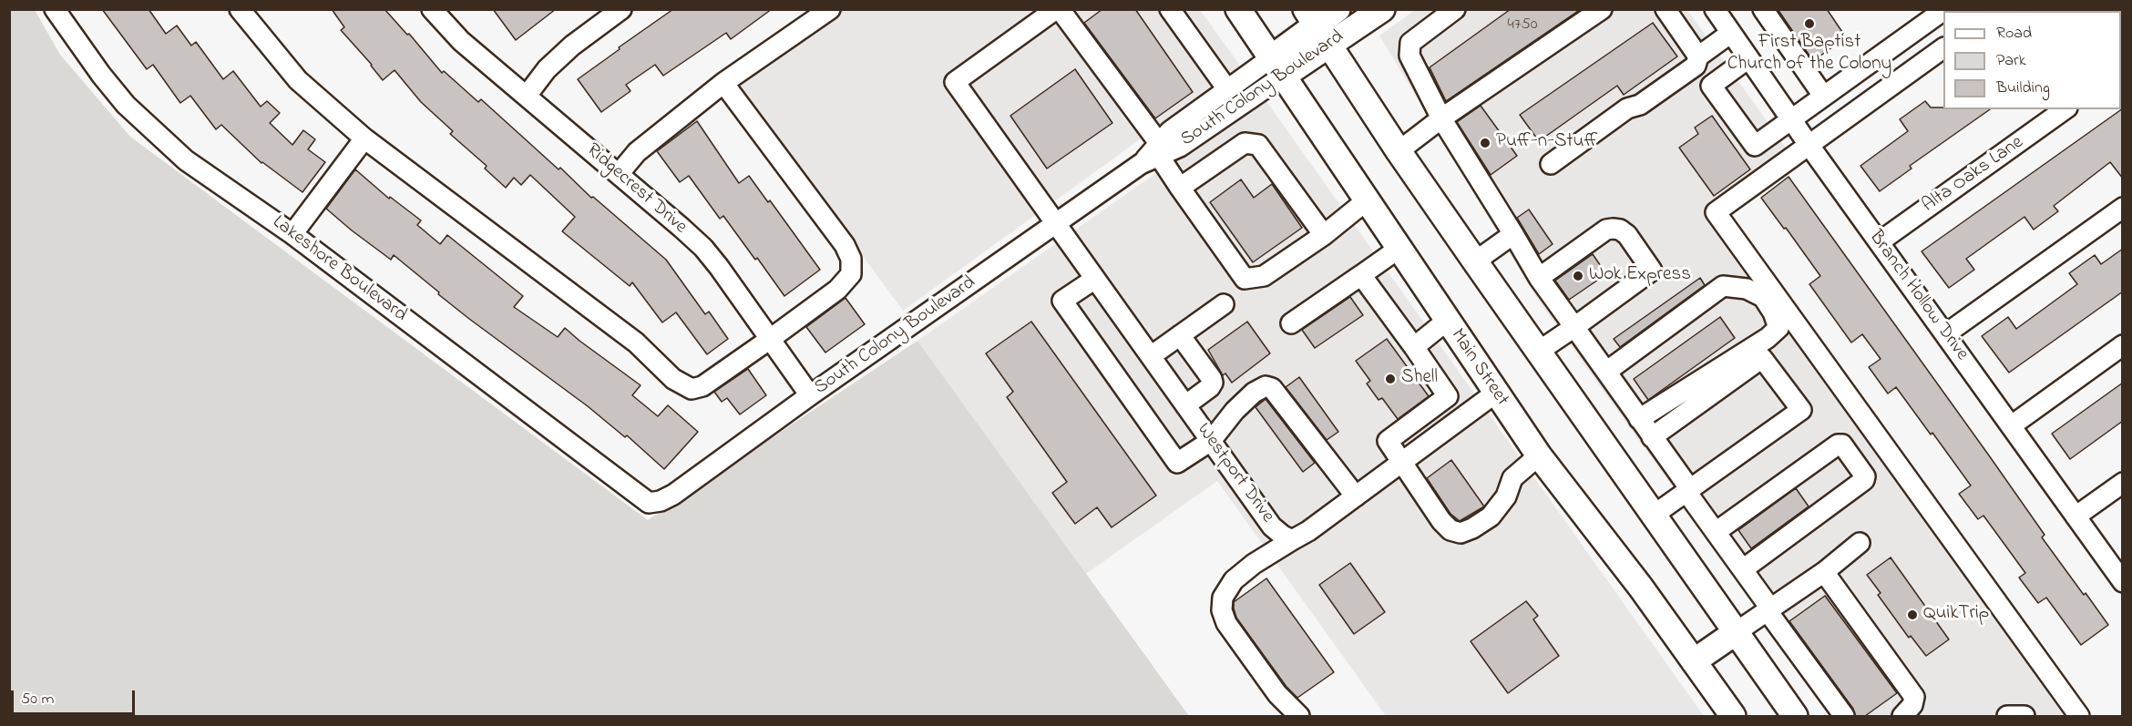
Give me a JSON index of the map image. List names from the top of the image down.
{
  "streets": {
    "main road": ["South Colony Boulevard", "Main Street"],
    "street": [
      "Alta Oaks Lane",
      "Ridgecrest Drive",
      "Lakeshore Boulevard",
      "Branch Hollow Drive",
      "Westport Drive"
    ]
  },
  "crossings": [
    ["South Colony Boulevard", "Ridgecrest Drive"],
    ["South Colony Boulevard", "Lakeshore Boulevard"],
    ["South Colony Boulevard", "Main Street"],
    ["South Colony Boulevard", "Westport Drive"],
    ["Alta Oaks Lane", "Branch Hollow Drive"]
  ],
  "places": [
    "First Baptist Church of the Colony",
    "Puff-n-Stuff",
    "Wok Express",
    "Shell",
    "QuikTrip"
  ],
  "house_numbers": ["4750"],
  "legend": ["Road", "Park", "Building"],
  "scale_bar": "50 m"
}
